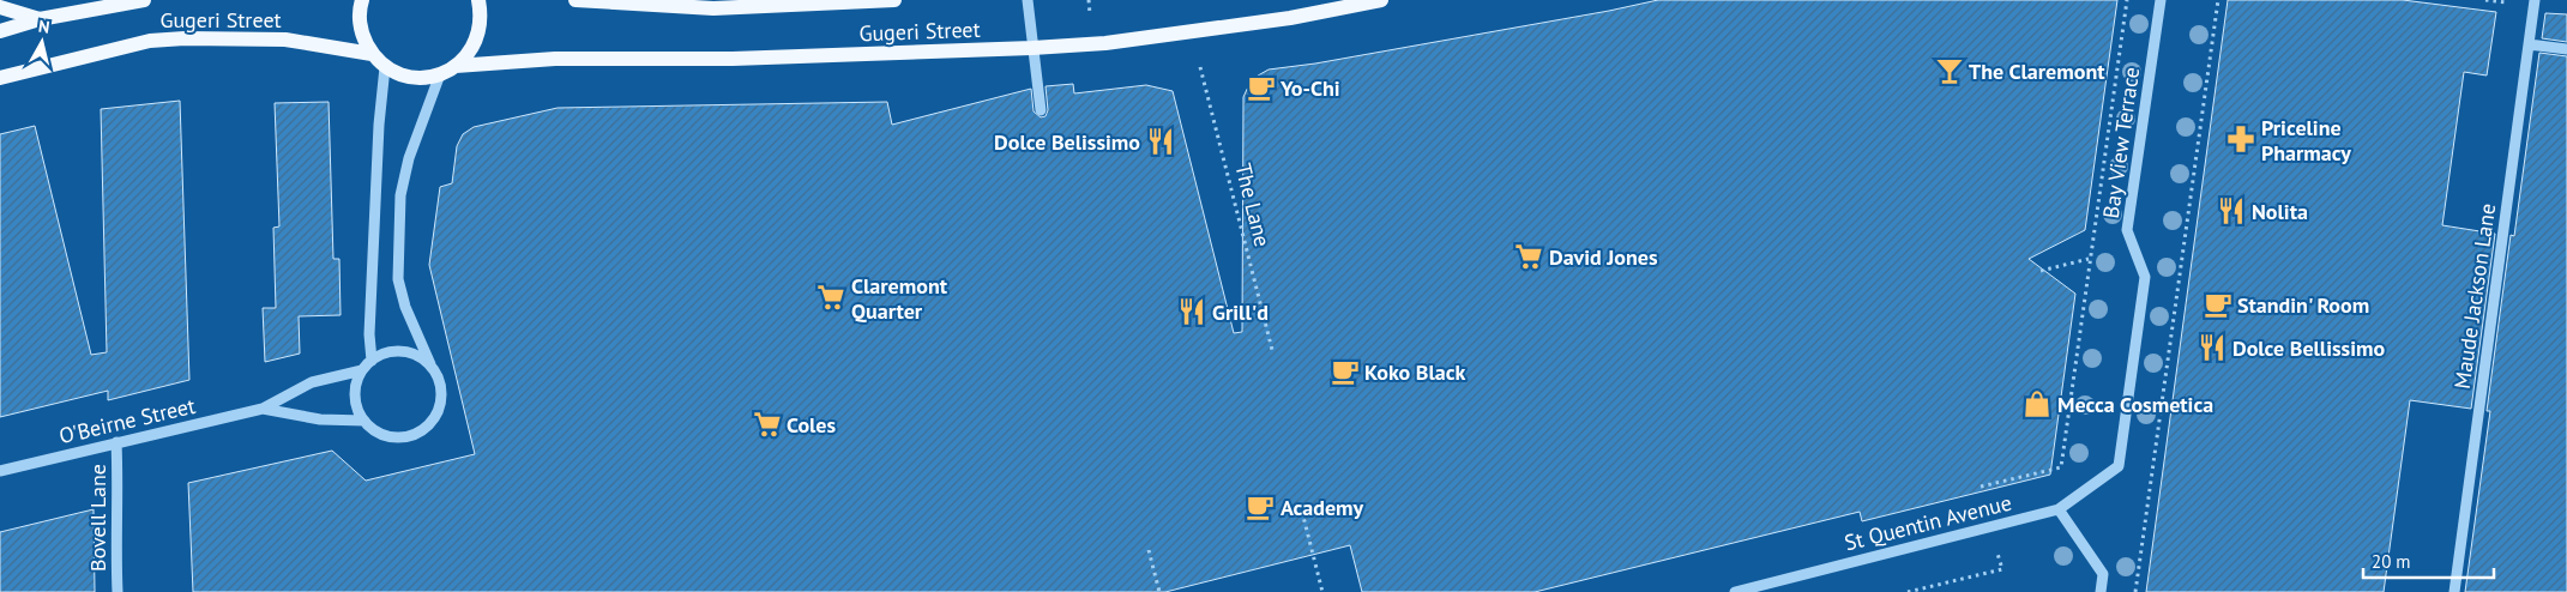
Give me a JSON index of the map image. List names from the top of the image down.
{
  "streets": {
    "main road": ["Gugeri Street"],
    "street": [
      "Bay View Terrace",
      "Maude Jackson Lane",
      "O'Beirne Street",
      "Bovell Lane",
      "St Quentin Avenue"
    ],
    "path": ["The Lane"]
  },
  "crossings": [
    ["Bay View Terrace", "St Quentin Avenue"],
    ["O'Beirne Street", "Bovell Lane"]
  ],
  "places": {
    "bar": ["The Claremont"],
    "cafe": [
      "Yo-Chi",
      "Standin' Room",
      "Koko Black",
      "Academy"
    ],
    "pharmacy": ["Priceline Pharmacy"],
    "restaurant": [
      "Dolce Belissimo",
      "Nolita",
      "Grill'd",
      "Dolce Bellissimo"
    ],
    "supermarket": ["David Jones", "Claremont Quarter", "Coles"],
    "shop": ["Mecca Cosmetica"]
  },
  "scale_bar": "20 m",
  "north": "top"
}
